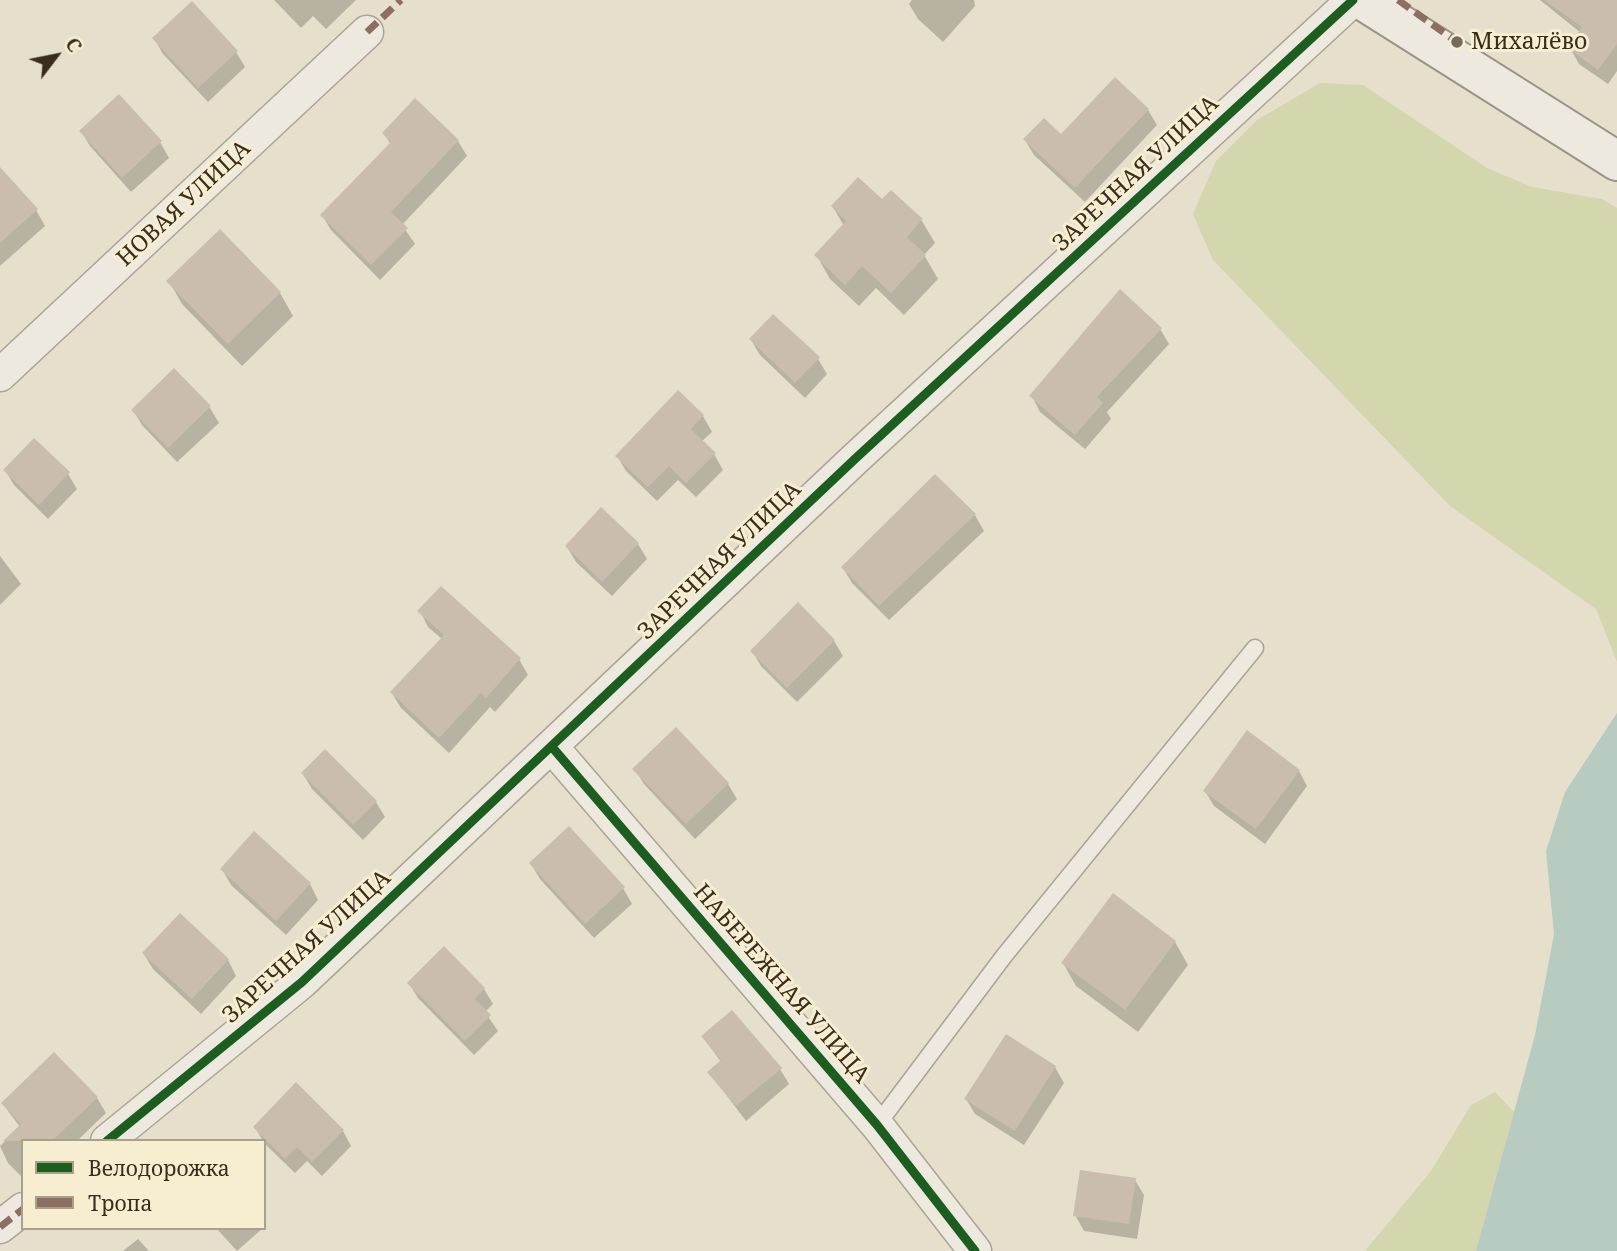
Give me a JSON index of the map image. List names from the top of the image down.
{
  "streets": {
    "street": ["ЗАРЕЧНАЯ УЛИЦА", "НОВАЯ УЛИЦА", "НАБЕРЕЖНАЯ УЛИЦА"]
  },
  "crossings": [
    ["ЗАРЕЧНАЯ УЛИЦА", "НАБЕРЕЖНАЯ УЛИЦА"]
  ],
  "places": ["Михалёво"],
  "legend": ["Велодорожка", "Тропа"],
  "north": "top right"
}
